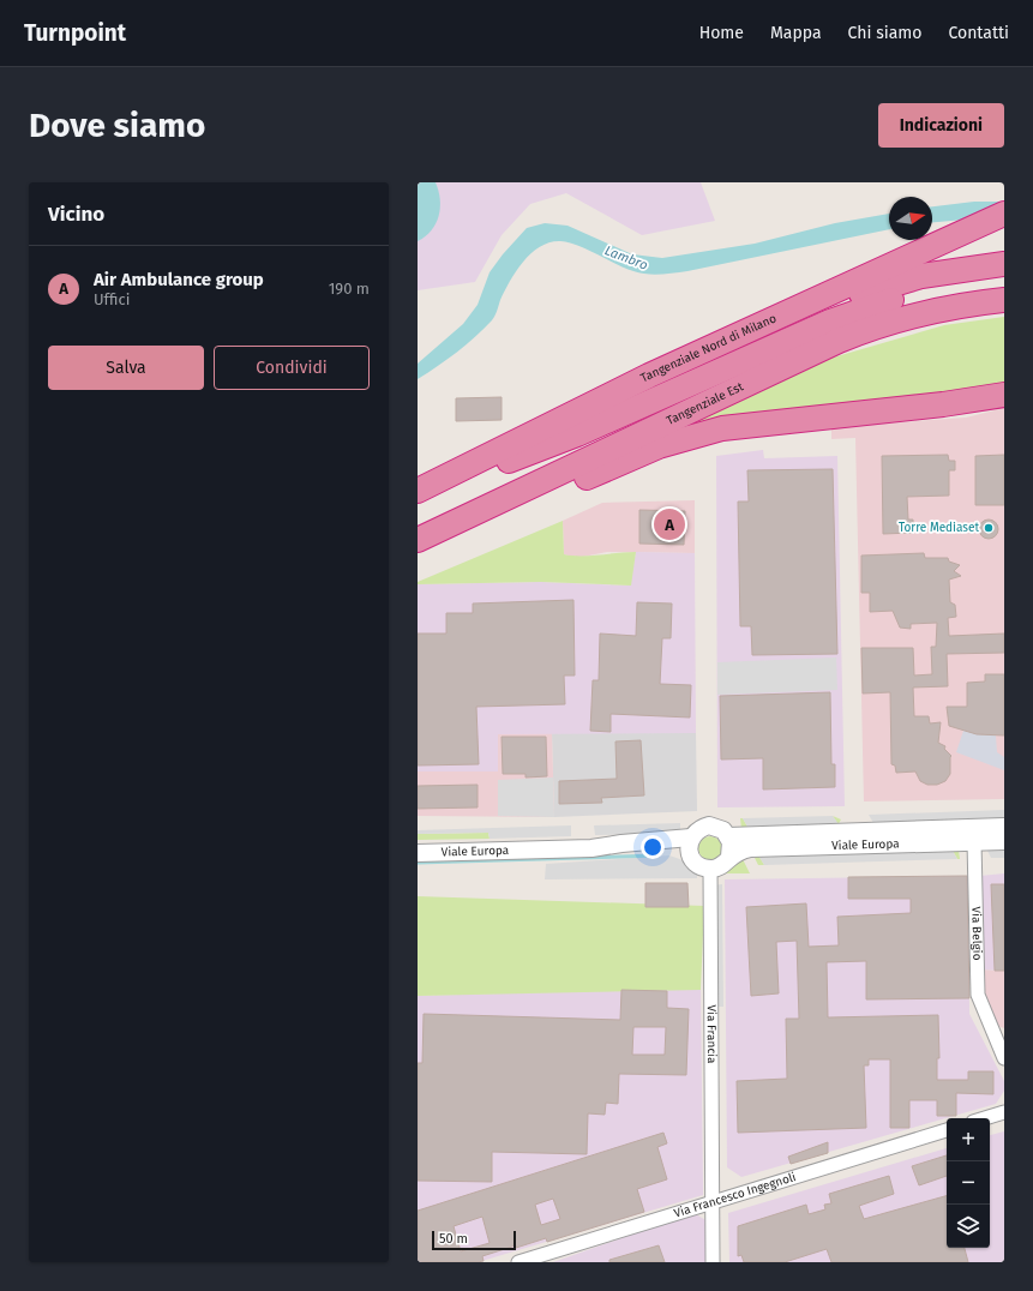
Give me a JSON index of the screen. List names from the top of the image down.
{
  "streets": {
    "highway": ["Tangenziale Nord di Milano", "Tangenziale Est"],
    "street": [
      "Viale Europa",
      "Via Belgio",
      "Via Francia",
      "Via Francesco Ingegnoli"
    ]
  },
  "crossings": [
    ["Viale Europa", "Via Belgio"],
    ["Viale Europa", "Via Francia"],
    ["Via Francia", "Via Francesco Ingegnoli"]
  ],
  "water": ["Lambro"],
  "places": ["Torre Mediaset"],
  "scale_bar": "50 m",
  "north": "right",
  "page": {
    "header": "Turnpoint",
    "nav": [
      "Home",
      "Mappa",
      "Chi siamo",
      "Contatti"
    ],
    "buttons": [
      "Indicazioni",
      ["Salva", "Condividi"]
    ],
    "title": "Dove siamo",
    "heading": "Vicino",
    "list": [
      {
        "mark": "A",
        "name": "Air Ambulance group",
        "note": "Uffici",
        "value": "190 m"
      }
    ],
    "pins": "A",
    "map_buttons": ["+", "−"],
    "scale": "50 m"
  }
}
